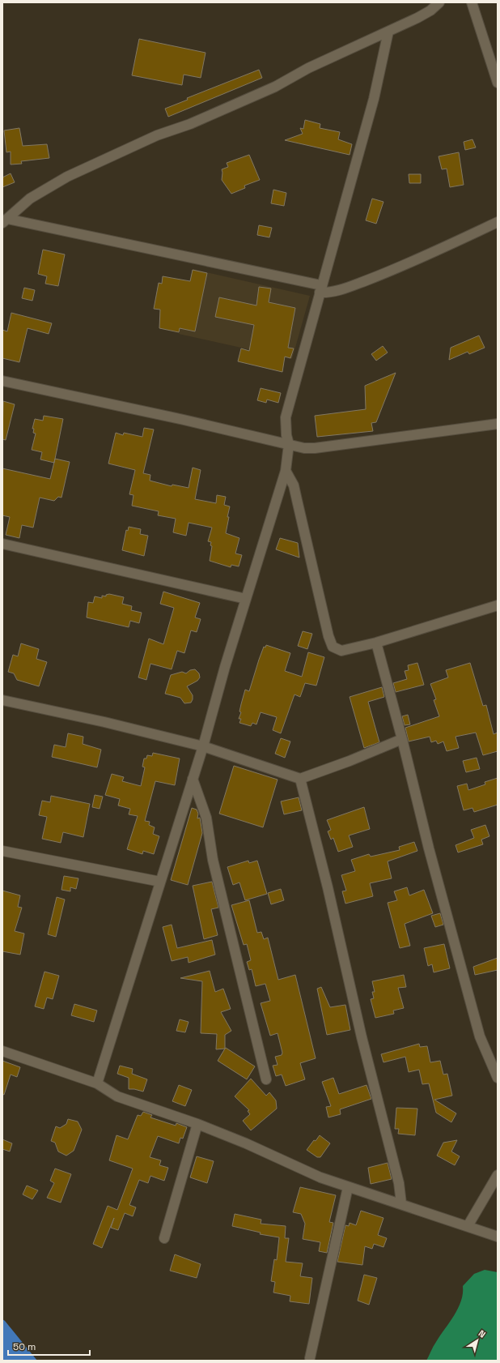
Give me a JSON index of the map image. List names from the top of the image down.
{
  "scale_bar": "50 m",
  "north": "top right"
}
